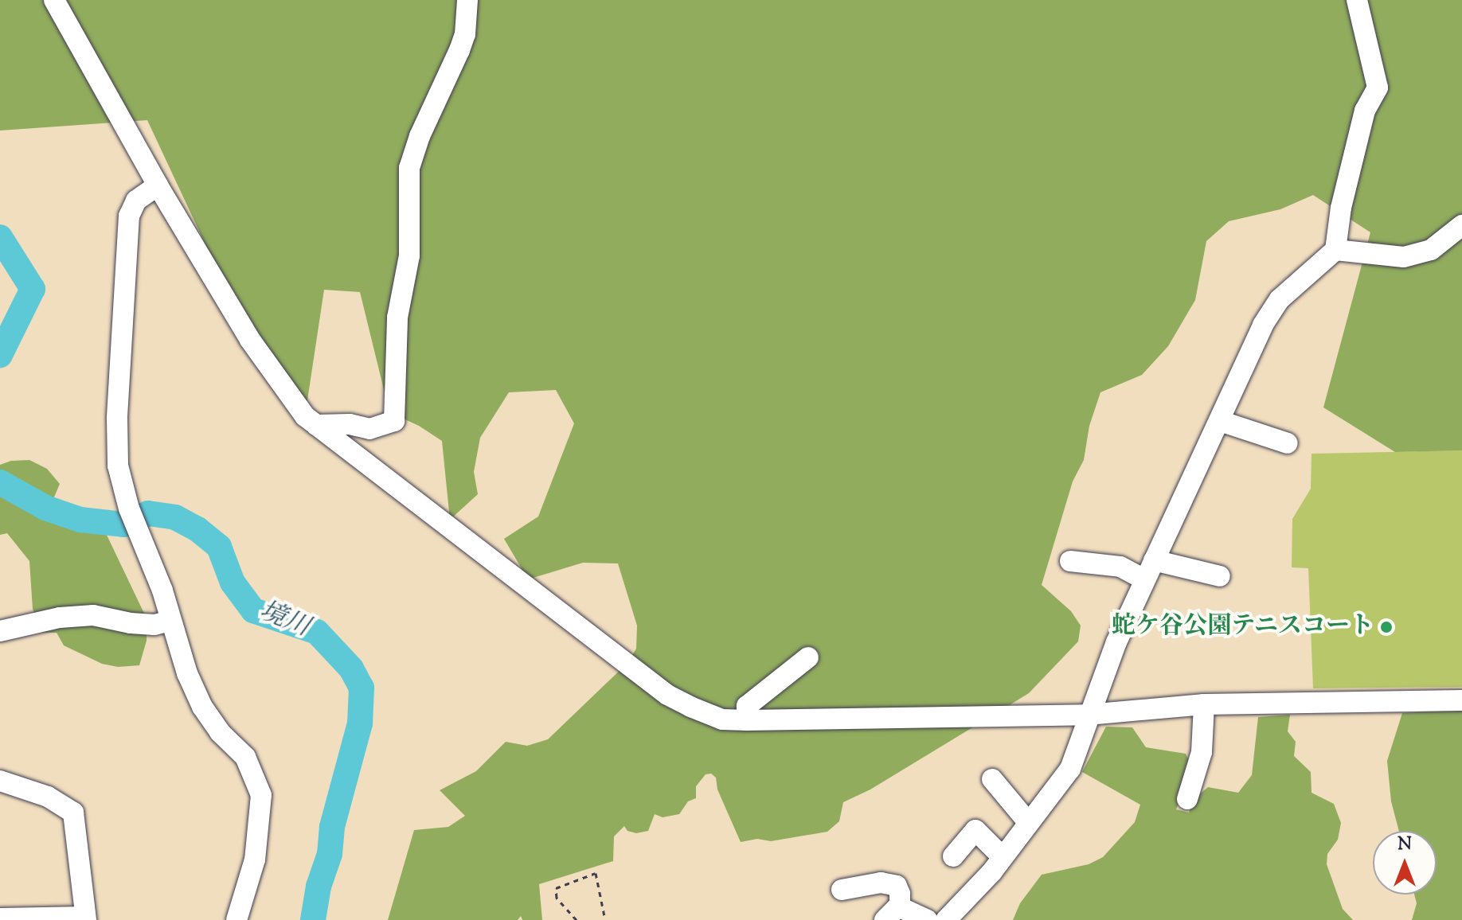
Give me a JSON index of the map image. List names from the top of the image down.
{
  "water": ["境川"],
  "places": ["蛇ケ谷公園テニスコート"],
  "north": "top"
}
